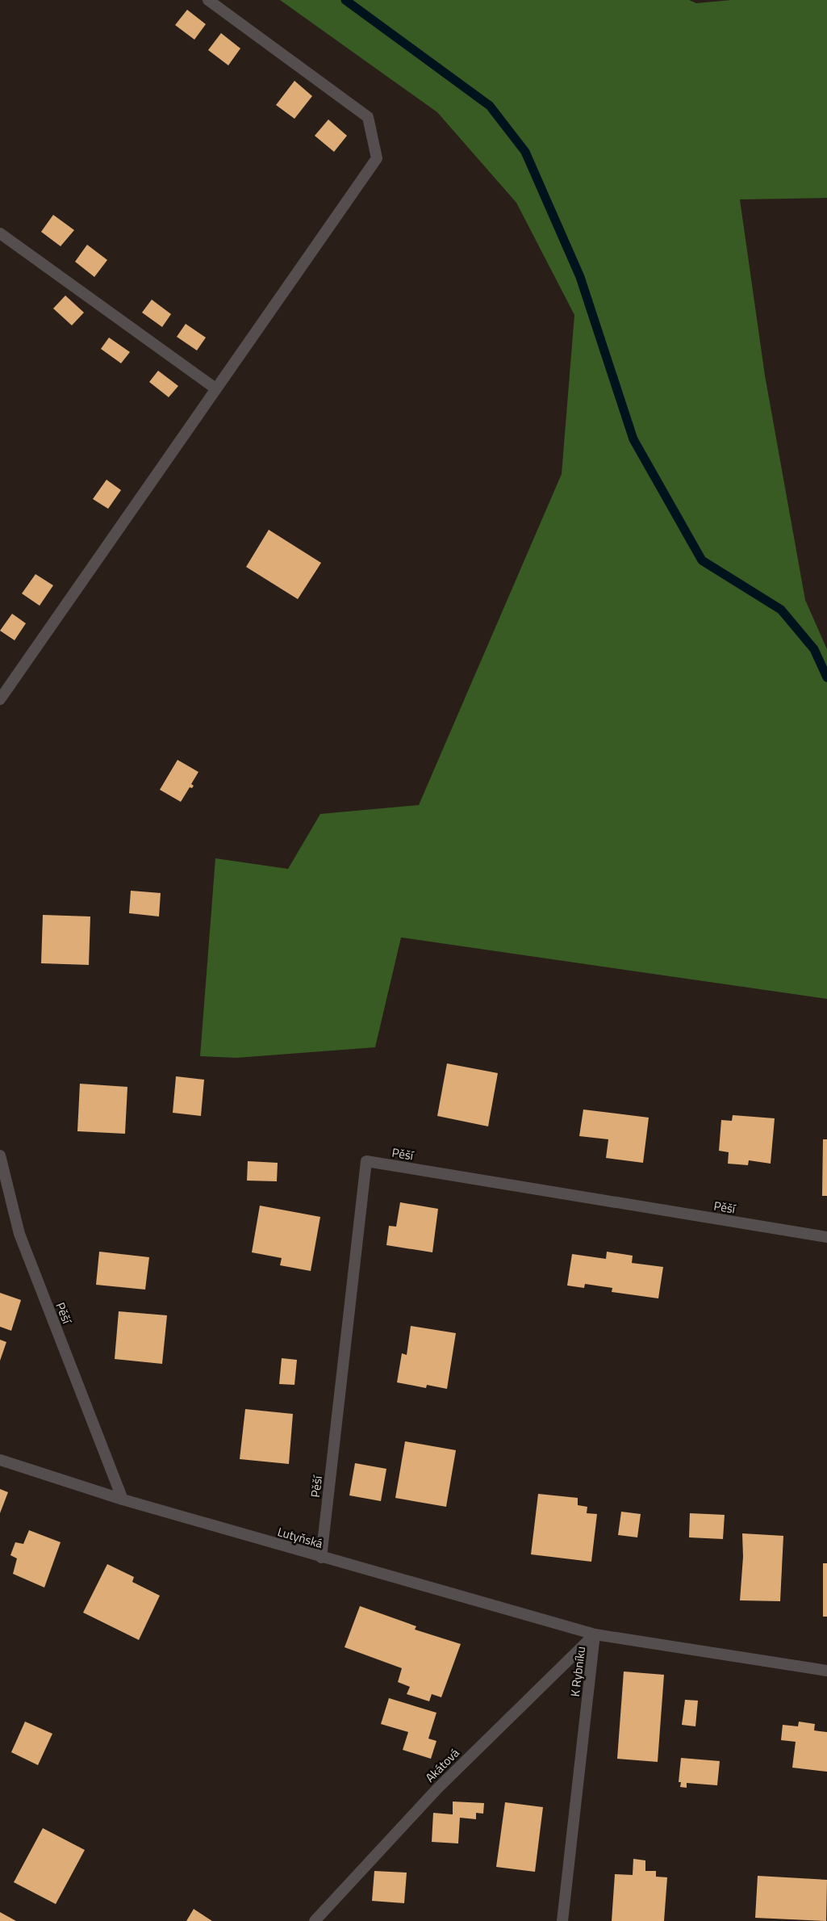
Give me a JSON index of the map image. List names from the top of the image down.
{
  "streets": {
    "street": [
      "Pěší",
      "Lutyňská",
      "K Rybníku",
      "Akátová"
    ]
  },
  "crossings": [
    ["Pěší", "Lutyňská"],
    ["Lutyňská", "K Rybníku"],
    ["Lutyňská", "Akátová"],
    ["K Rybníku", "Akátová"]
  ]
}
